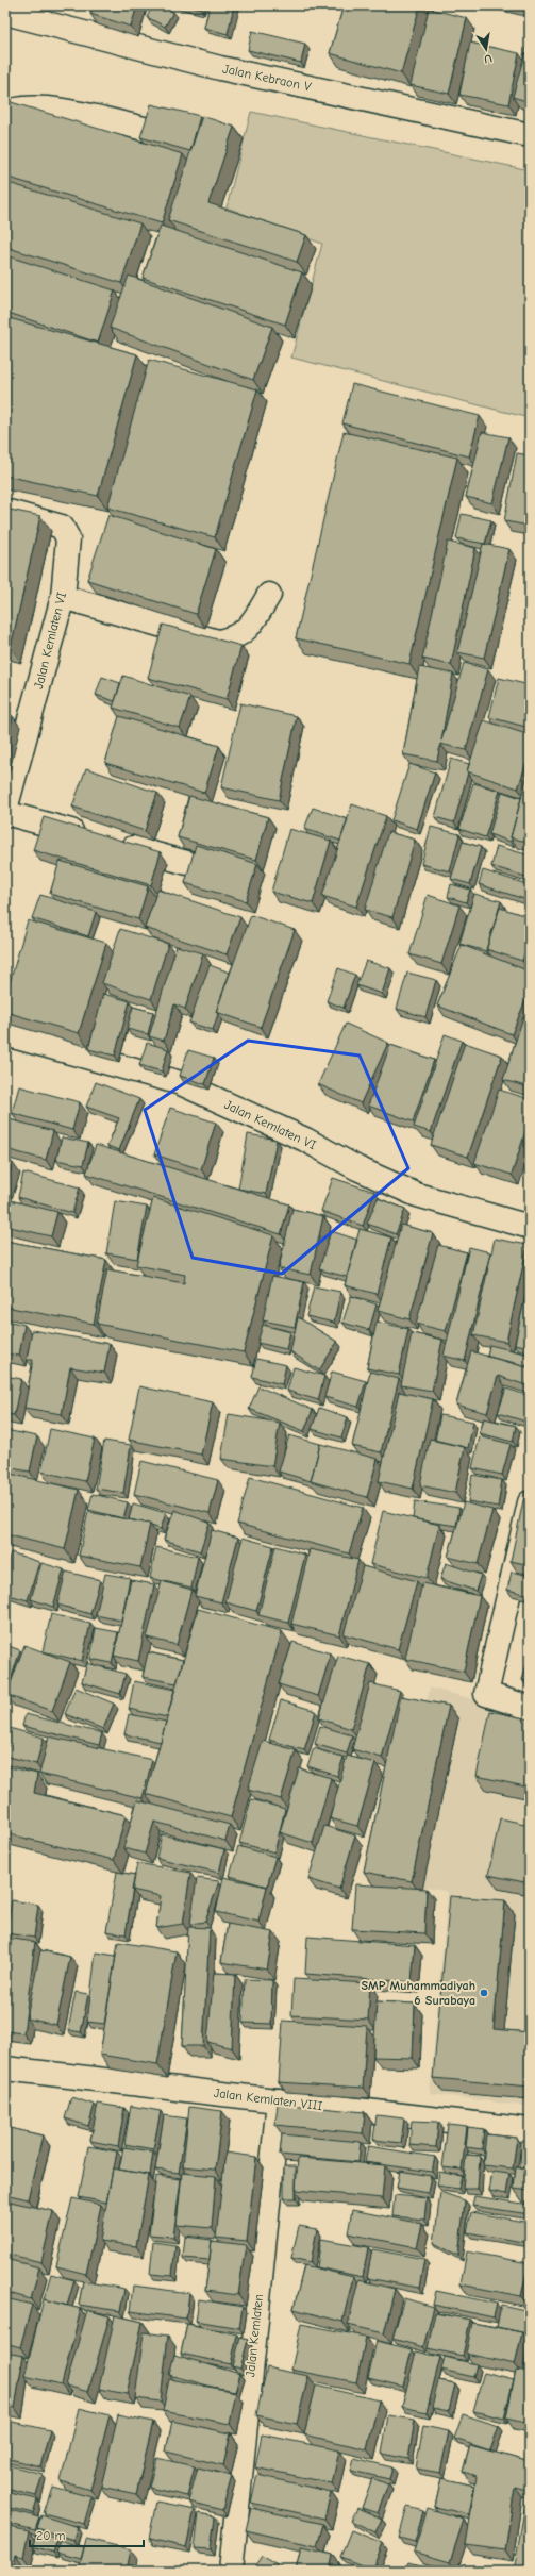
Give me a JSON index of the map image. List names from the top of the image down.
{
  "streets": {
    "street": [
      "Jalan Kebraon V",
      "Jalan Kemlaten VI",
      "Jalan Kemlaten VIII",
      "Jalan Kemlaten"
    ]
  },
  "crossings": [
    ["Jalan Kemlaten VIII", "Jalan Kemlaten"]
  ],
  "places": ["SMP Muhammadiyah 6 Surabaya"],
  "scale_bar": "20 m",
  "north": "bottom"
}
